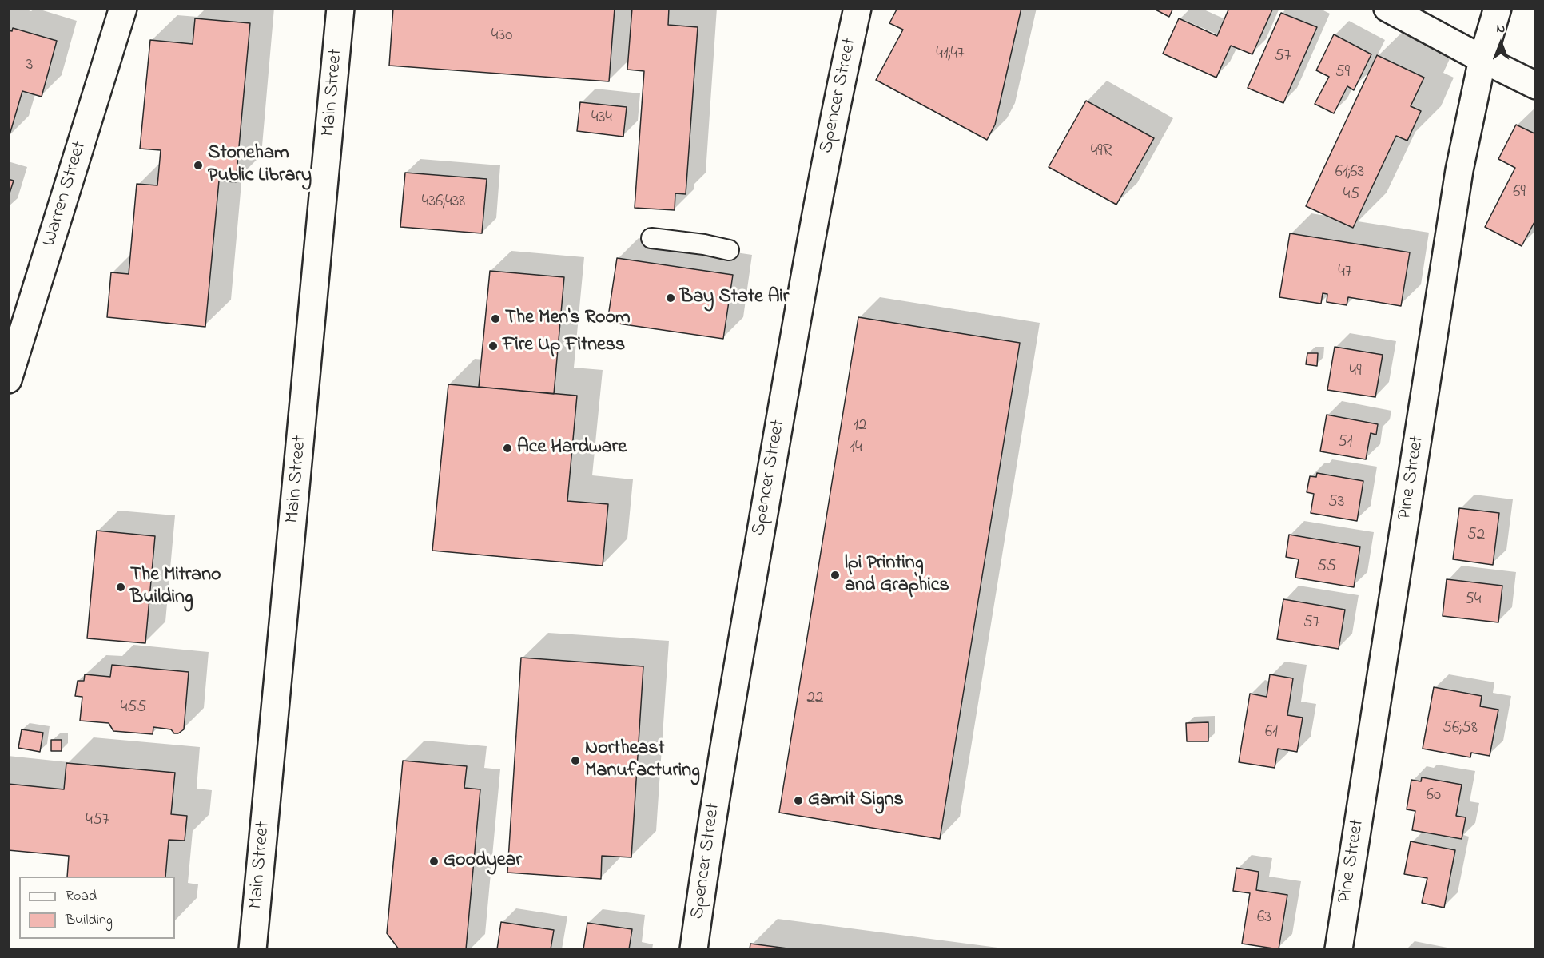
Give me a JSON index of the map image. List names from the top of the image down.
{
  "streets": {
    "street": [
      "Main Street",
      "Spencer Street",
      "Warren Street",
      "Pine Street"
    ]
  },
  "places": [
    "Stoneham Public Library",
    "Bay State Air",
    "The Men's Room",
    "Fire Up Fitness",
    "Ace Hardware",
    "lpi Printing and Graphics",
    "The Mitrano Building",
    "Northeast Manufacturing",
    "Gamit Signs",
    "Goodyear"
  ],
  "house_numbers": [
    "430",
    "41;47",
    "57",
    "3",
    "59",
    "434",
    "49R",
    "61;63",
    "69",
    "45",
    "436;438",
    "47",
    "49",
    "12",
    "51",
    "14",
    "53",
    "52",
    "55",
    "54",
    "57",
    "22",
    "455",
    "56;58",
    "61",
    "60",
    "457",
    "63"
  ],
  "legend": ["Road", "Building"],
  "north": "top"
}
